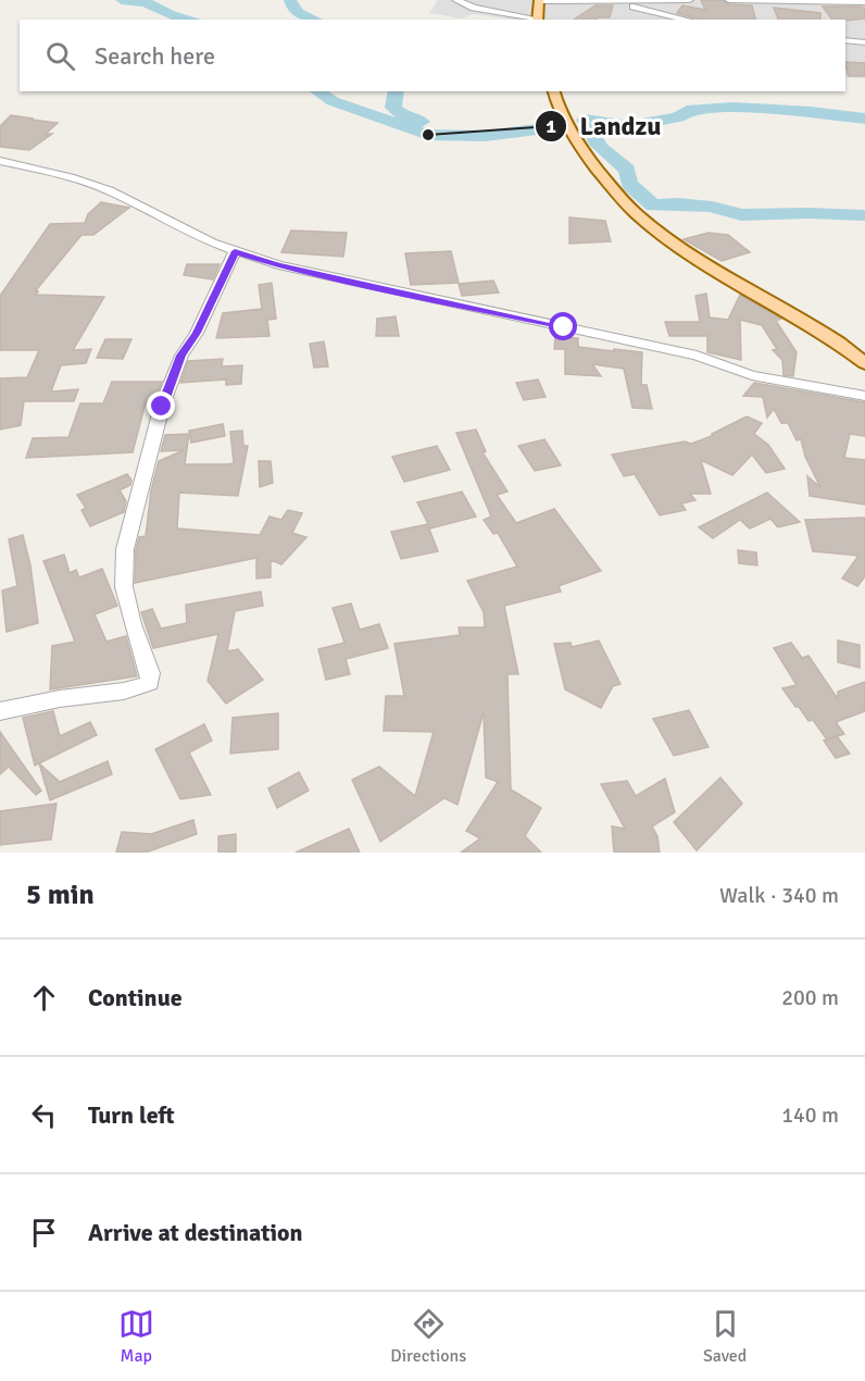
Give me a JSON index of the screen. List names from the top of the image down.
{
  "places": ["Landzu"],
  "page": {
    "search": "Search here",
    "heading": ["5 min", "Walk · 340 m"],
    "list": [
      ["Continue", "200 m"],
      ["Turn left", "140 m"],
      "Arrive at destination"
    ],
    "nav": ["Map", "Directions", "Saved"]
  }
}
